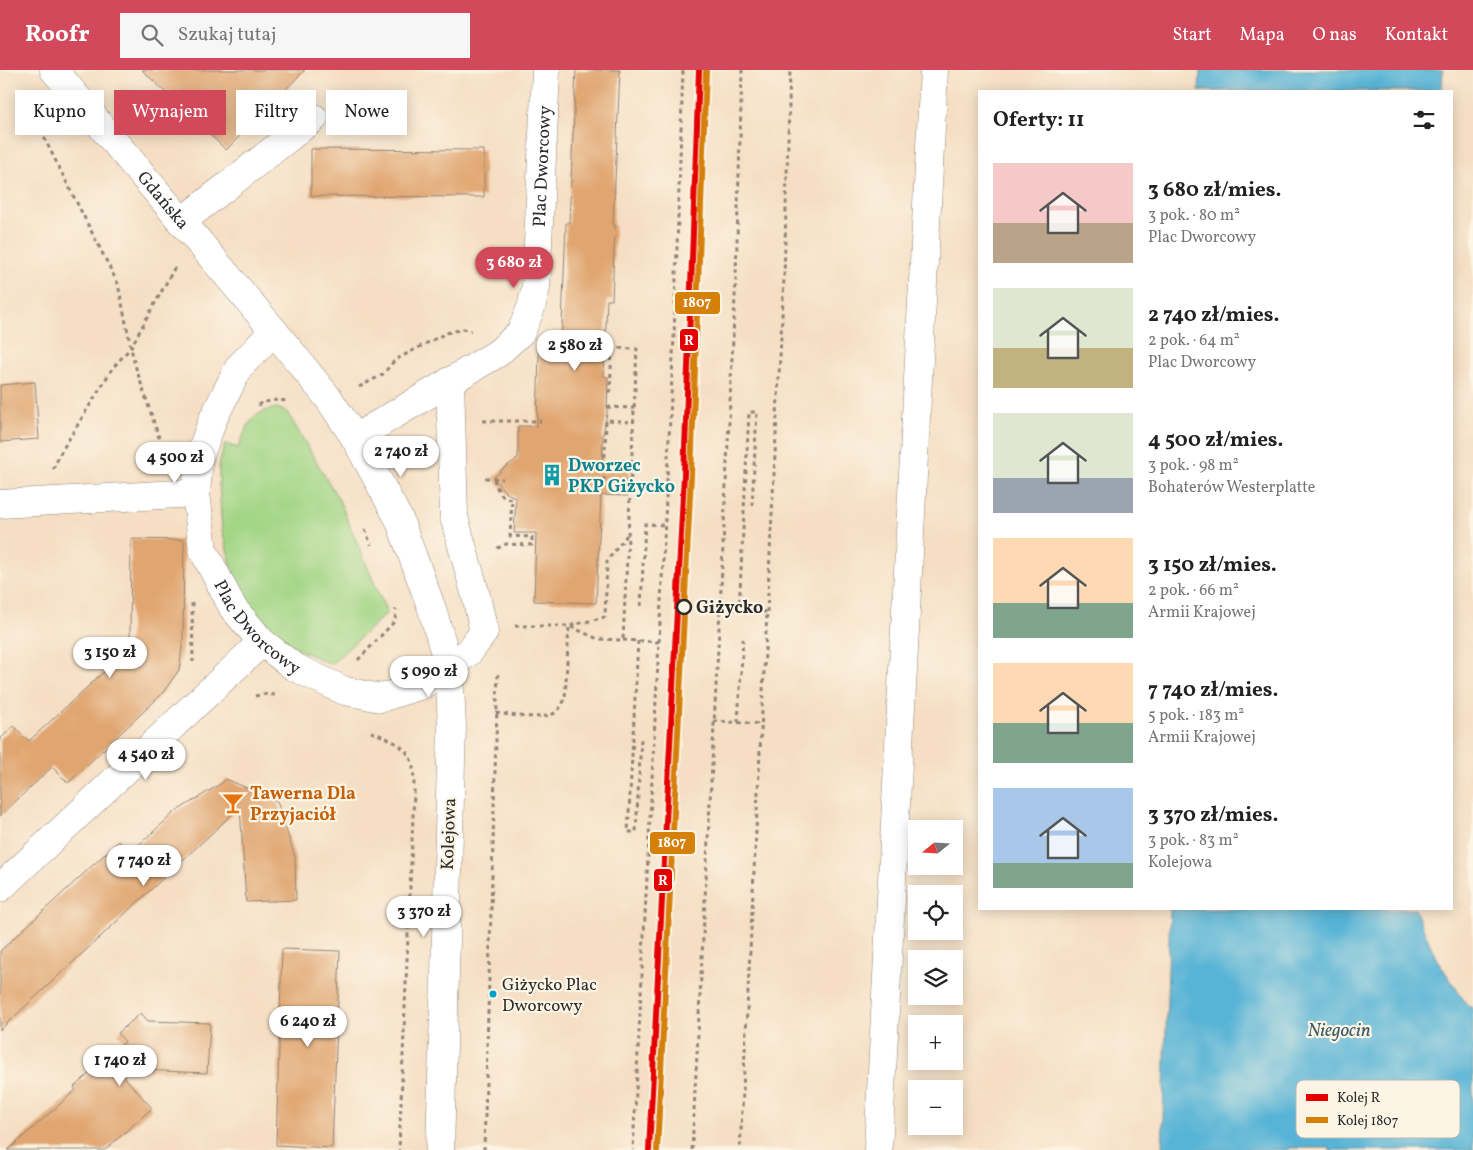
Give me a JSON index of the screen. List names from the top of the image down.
{
  "streets": {
    "street": ["Plac Dworcowy", "Gdańska", "Kolejowa"]
  },
  "crossings": [
    ["Plac Dworcowy", "Gdańska"],
    ["Plac Dworcowy", "Kolejowa"]
  ],
  "water": ["Niegocin"],
  "places": {
    "building": ["Dworzec PKP Giżycko"],
    "other": ["Giżycko", "Giżycko Plac Dworcowy"],
    "bar": ["Tawerna Dla Przyjaciół"]
  },
  "lines": ["rail line R", "rail line 1807"],
  "legend": ["Kolej R", "Kolej 1807"],
  "north": "left",
  "page": {
    "header": "Roofr",
    "search": "Szukaj tutaj",
    "nav": [
      "Start",
      "Mapa",
      "O nas",
      "Kontakt"
    ],
    "chip": [
      "Kupno",
      "Wynajem",
      "Filtry",
      "Nowe"
    ],
    "heading": "Oferty: 11",
    "list": [
      {
        "name": "3 680 zł/mies.",
        "note": "3 pok. · 80 m² · Plac Dworcowy"
      },
      {
        "name": "2 740 zł/mies.",
        "note": "2 pok. · 64 m² · Plac Dworcowy"
      },
      {
        "name": "4 500 zł/mies.",
        "note": "3 pok. · 98 m² · Bohaterów Westerplatte"
      },
      {
        "name": "3 150 zł/mies.",
        "note": "2 pok. · 66 m² · Armii Krajowej"
      },
      {
        "name": "7 740 zł/mies.",
        "note": "5 pok. · 183 m² · Armii Krajowej"
      },
      {
        "name": "3 370 zł/mies.",
        "note": "3 pok. · 83 m² · Kolejowa"
      }
    ],
    "price": [
      "3 680 zł",
      "2 580 zł",
      "2 740 zł",
      "4 500 zł",
      "3 150 zł",
      "5 090 zł",
      "4 540 zł",
      "7 740 zł",
      "3 370 zł",
      "6 240 zł",
      "1 740 zł"
    ],
    "map_buttons": ["+", "−"]
  }
}
